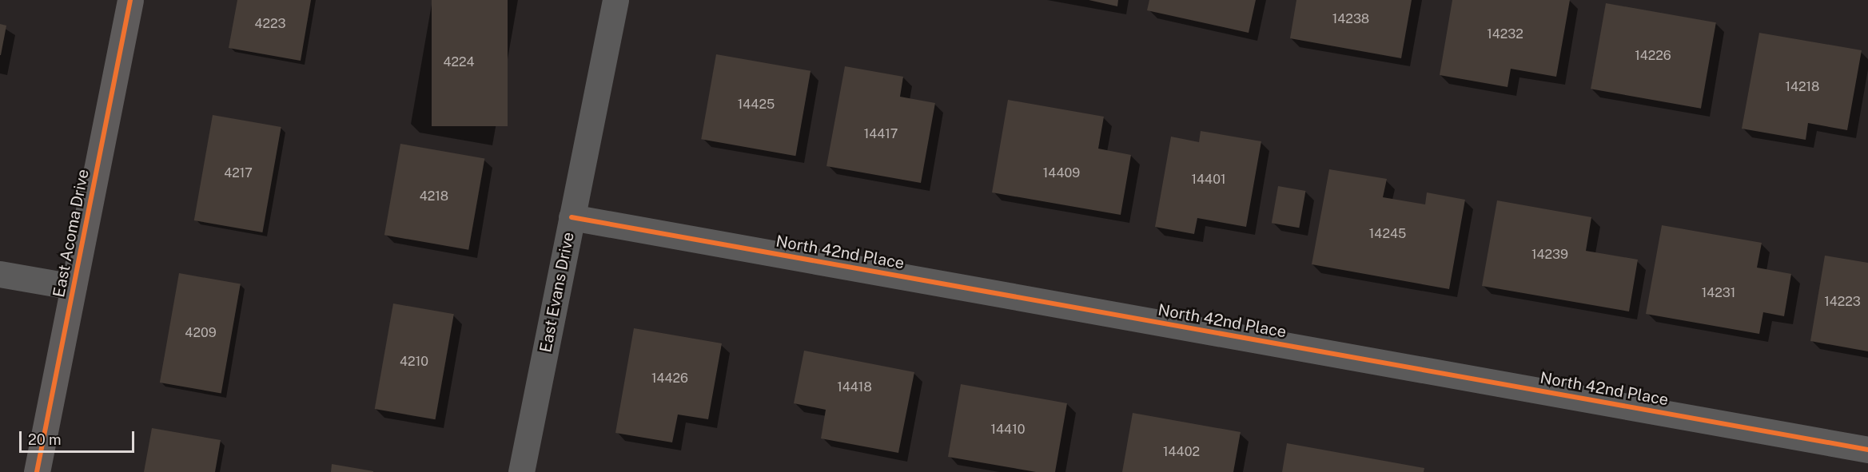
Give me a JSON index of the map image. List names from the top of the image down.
{
  "streets": {
    "street": ["East Acoma Drive", "North 42nd Place", "East Evans Drive"]
  },
  "crossings": [
    ["North 42nd Place", "East Evans Drive"]
  ],
  "house_numbers": [
    "14238",
    "4223",
    "14232",
    "14226",
    "4224",
    "14218",
    "14425",
    "14417",
    "4217",
    "14409",
    "14401",
    "4218",
    "14245",
    "14239",
    "14231",
    "14223",
    "4209",
    "4210",
    "14426",
    "14418",
    "14410",
    "14402"
  ],
  "scale_bar": "20 m"
}
